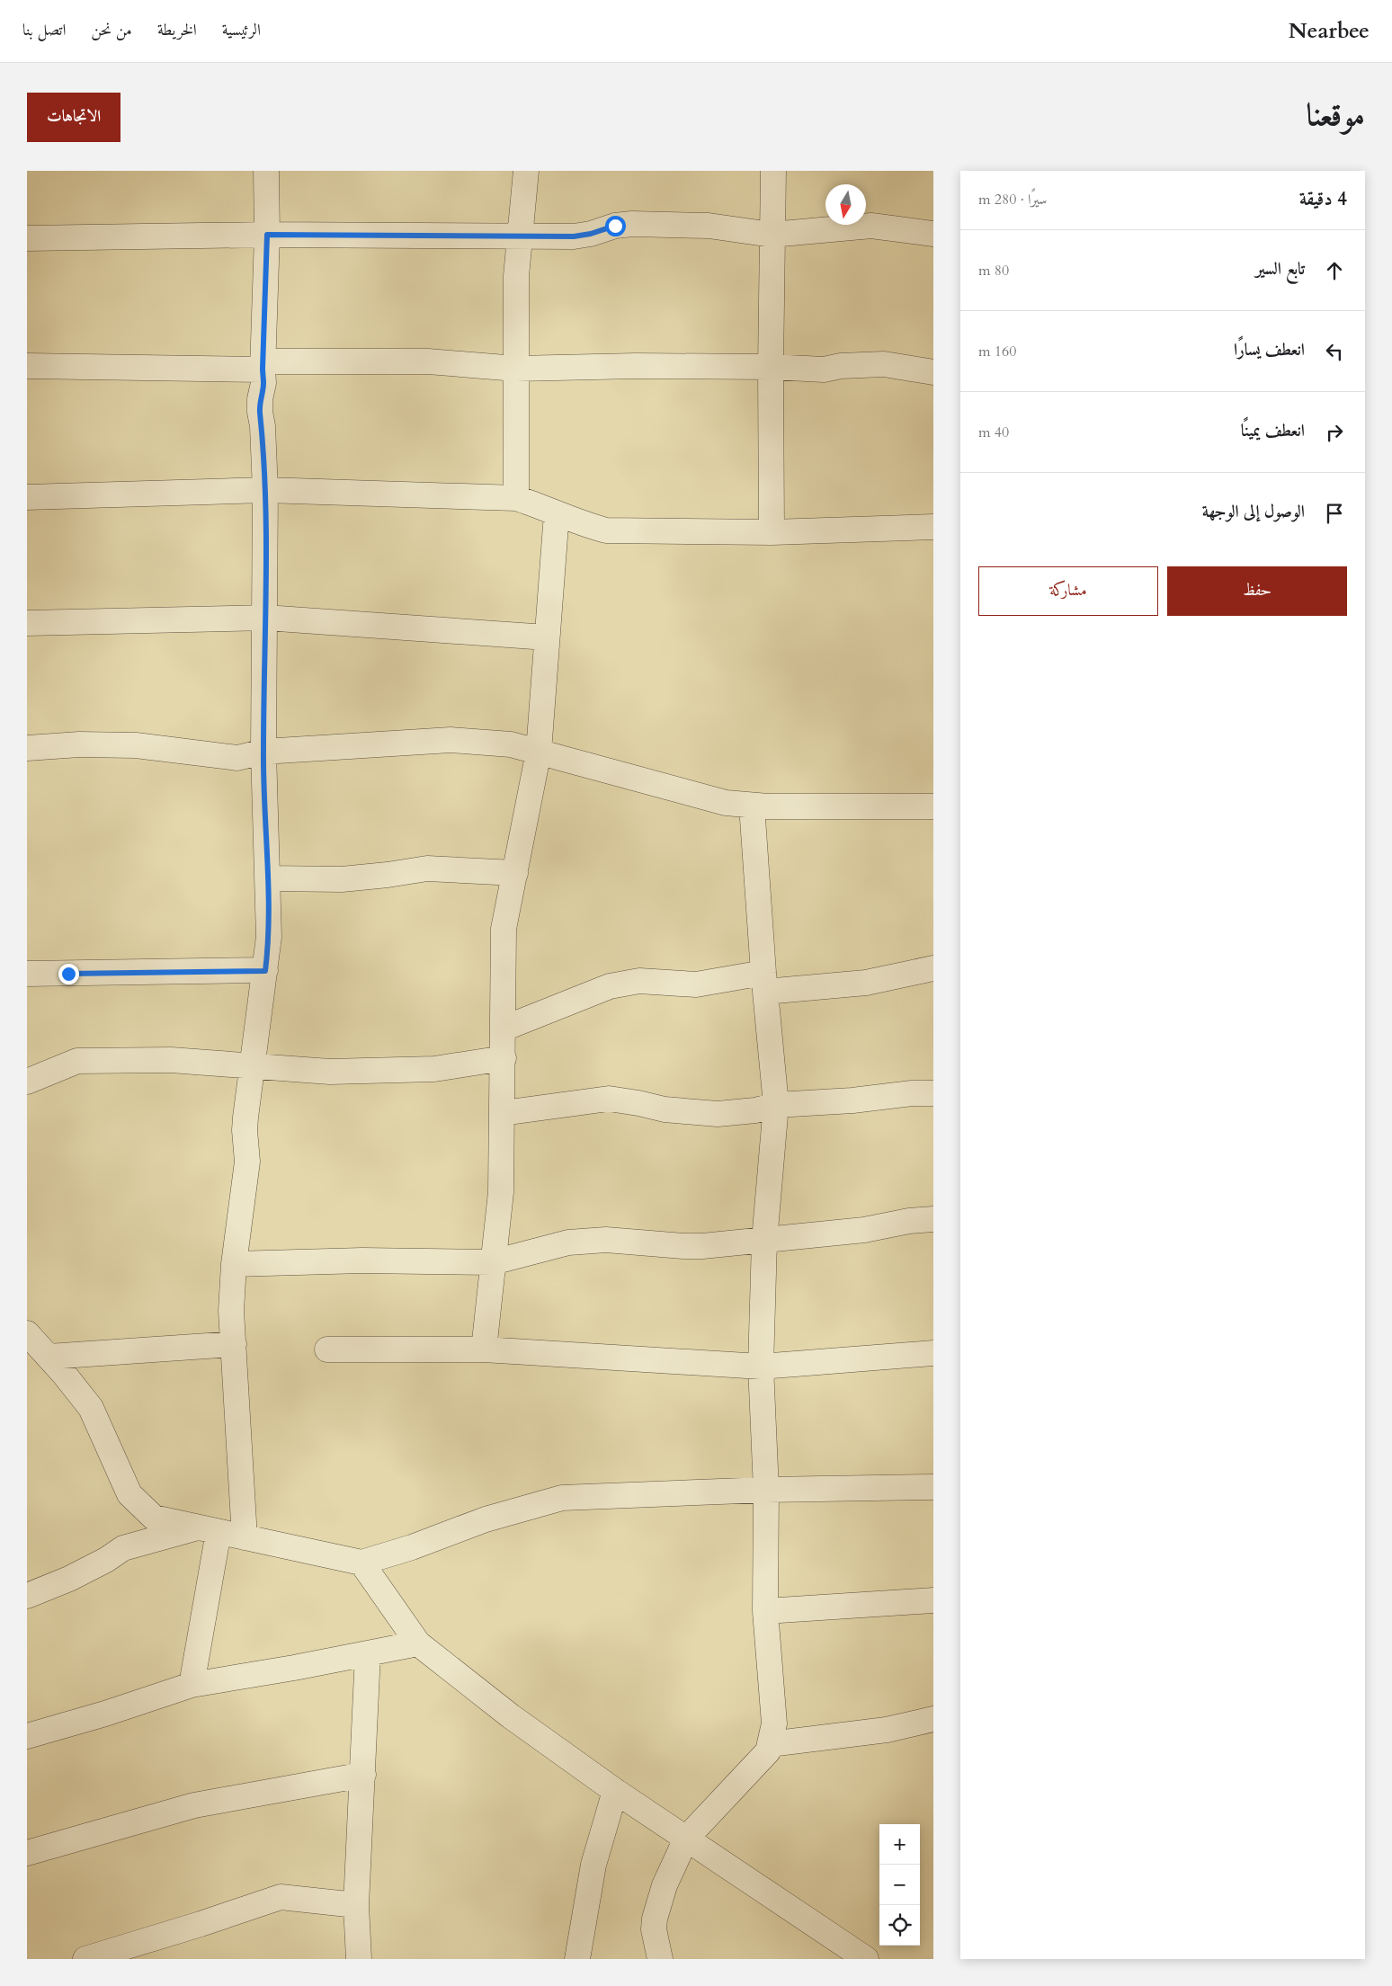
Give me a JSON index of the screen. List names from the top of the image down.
{
  "north": "bottom",
  "page": {
    "header": "Nearbee",
    "nav": [
      "الرئيسية",
      "الخريطة",
      "من نحن",
      "اتصل بنا"
    ],
    "title": "موقعنا",
    "buttons": [
      "الاتجاهات",
      ["حفظ", "مشاركة"]
    ],
    "heading": ["4 دقيقة", "سيرًا · 280 m"],
    "list": [
      ["تابع السير", "80 m"],
      ["انعطف يسارًا", "160 m"],
      ["انعطف يمينًا", "40 m"],
      "الوصول إلى الوجهة"
    ],
    "map_buttons": ["+", "−"]
  }
}
